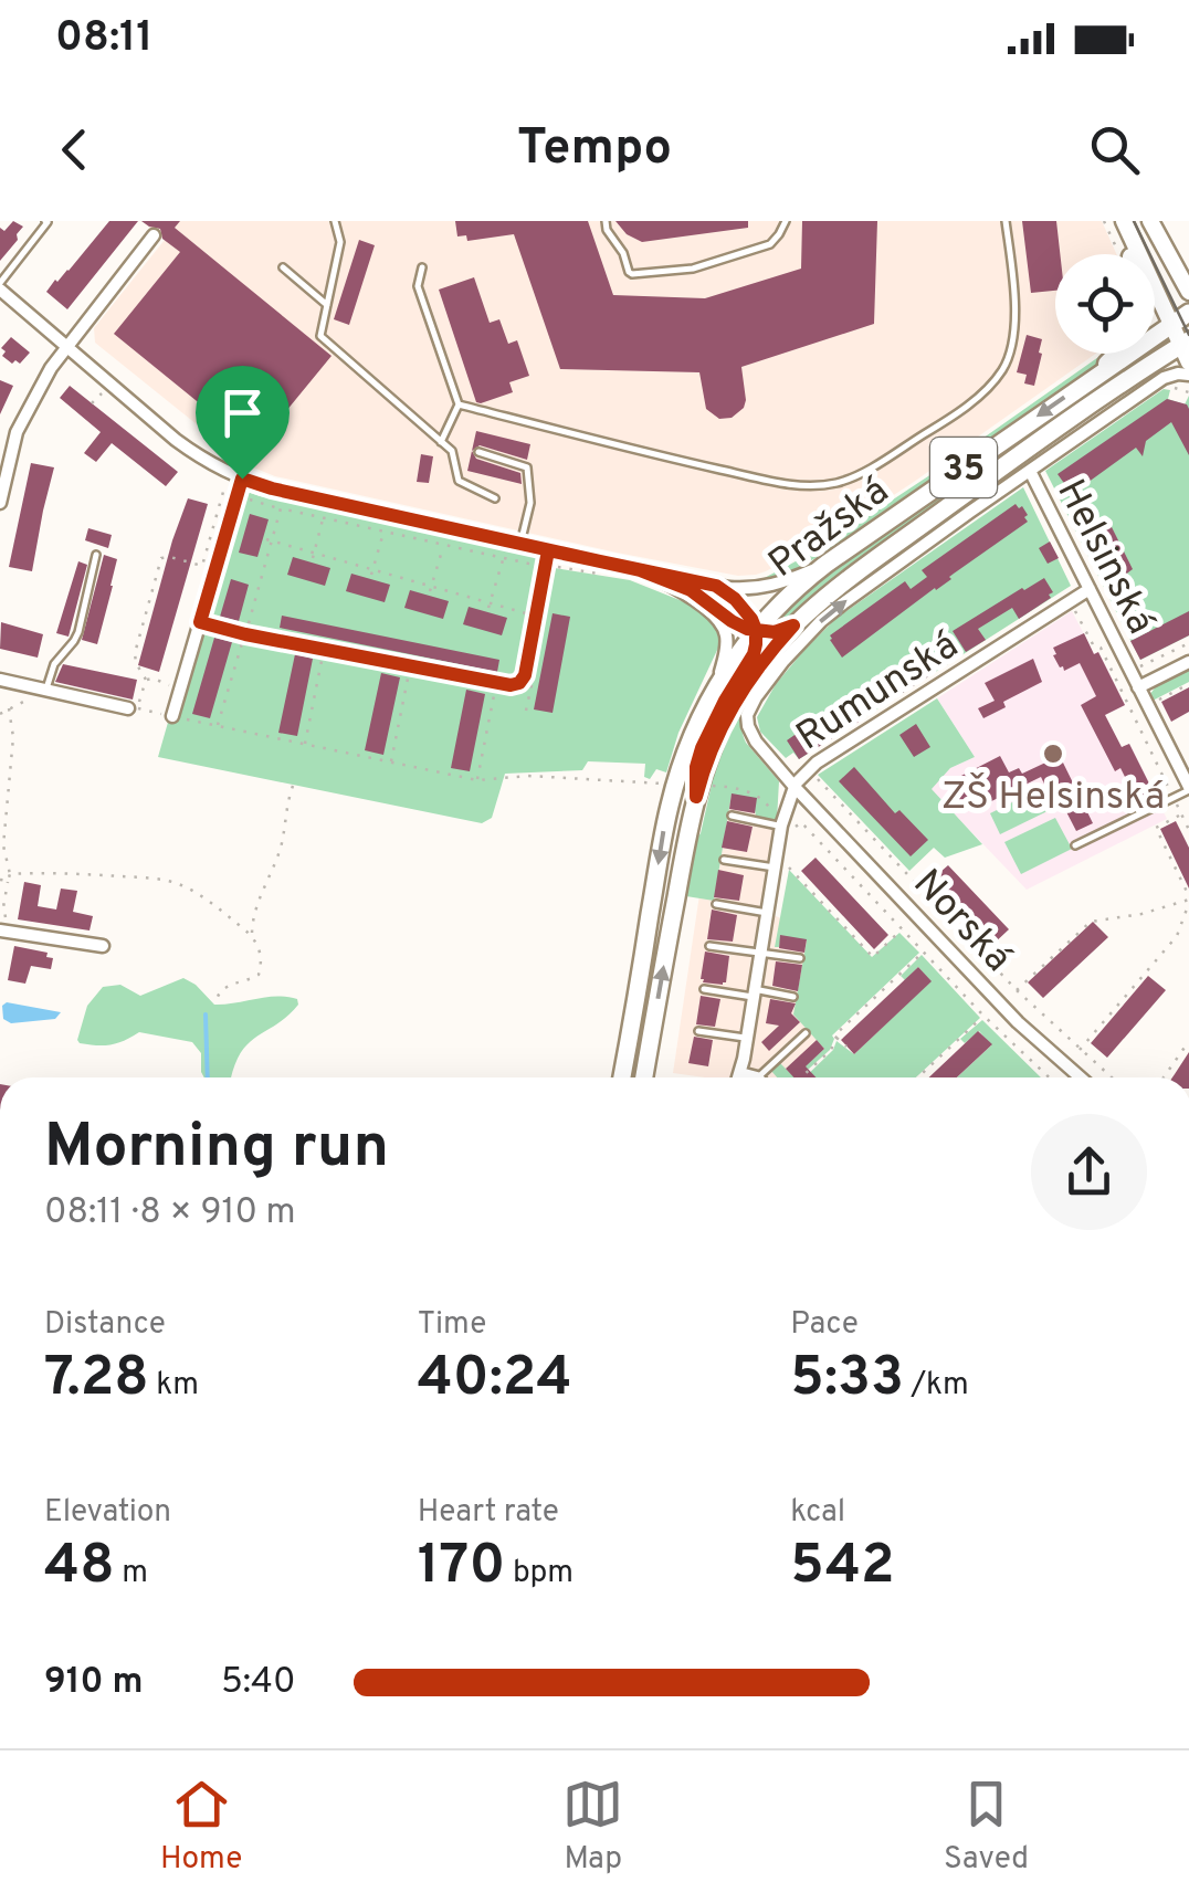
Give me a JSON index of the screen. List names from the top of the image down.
{
  "streets": {
    "main road": ["35", "Pražská"],
    "street": ["Helsinská", "Rumunská", "Norská"]
  },
  "crossings": [
    ["Pražská", "Helsinská"],
    ["Pražská", "Rumunská"],
    ["Pražská", "Norská"],
    ["Helsinská", "Rumunská"],
    ["Rumunská", "Norská"]
  ],
  "places": ["ZŠ Helsinská"],
  "page": {
    "status": "08:11",
    "header": "Tempo",
    "heading": ["Morning run", "08:11 · 8 × 910 m"],
    "stats": [
      ["Distance", "7.28 km"],
      ["Time", "40:24"],
      ["Pace", "5:33 /km"],
      ["Elevation", "48 m"],
      ["Heart rate", "170 bpm"],
      ["kcal", "542"]
    ],
    "list": [
      {
        "name": "910 m",
        "note": "5:40"
      }
    ],
    "tabs": ["Home", "Map", "Saved"]
  }
}
